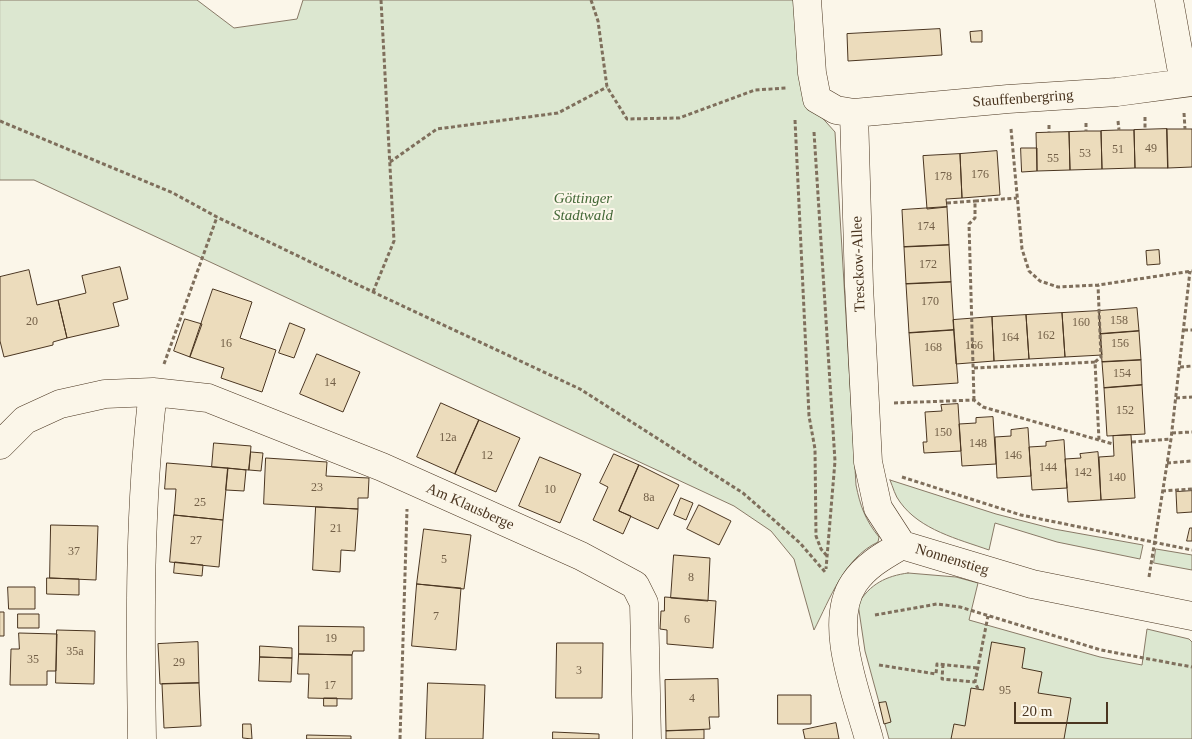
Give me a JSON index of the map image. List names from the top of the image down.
{
  "streets": {
    "street": [
      "Stauffenbergring",
      "Tresckow-Allee",
      "Am Klausberge",
      "Nonnenstieg"
    ]
  },
  "crossings": [
    ["Stauffenbergring", "Tresckow-Allee"],
    ["Tresckow-Allee", "Nonnenstieg"]
  ],
  "parks": ["Göttinger Stadtwald"],
  "house_numbers": [
    "49",
    "51",
    "53",
    "55",
    "176",
    "178",
    "174",
    "172",
    "170",
    "158",
    "20",
    "160",
    "162",
    "164",
    "16",
    "156",
    "166",
    "168",
    "154",
    "14",
    "152",
    "150",
    "12a",
    "148",
    "12",
    "146",
    "144",
    "142",
    "140",
    "23",
    "10",
    "8a",
    "25",
    "21",
    "27",
    "37",
    "5",
    "8",
    "7",
    "6",
    "19",
    "35a",
    "35",
    "29",
    "3",
    "17",
    "95",
    "4"
  ],
  "scale_bar": "20 m"
}
